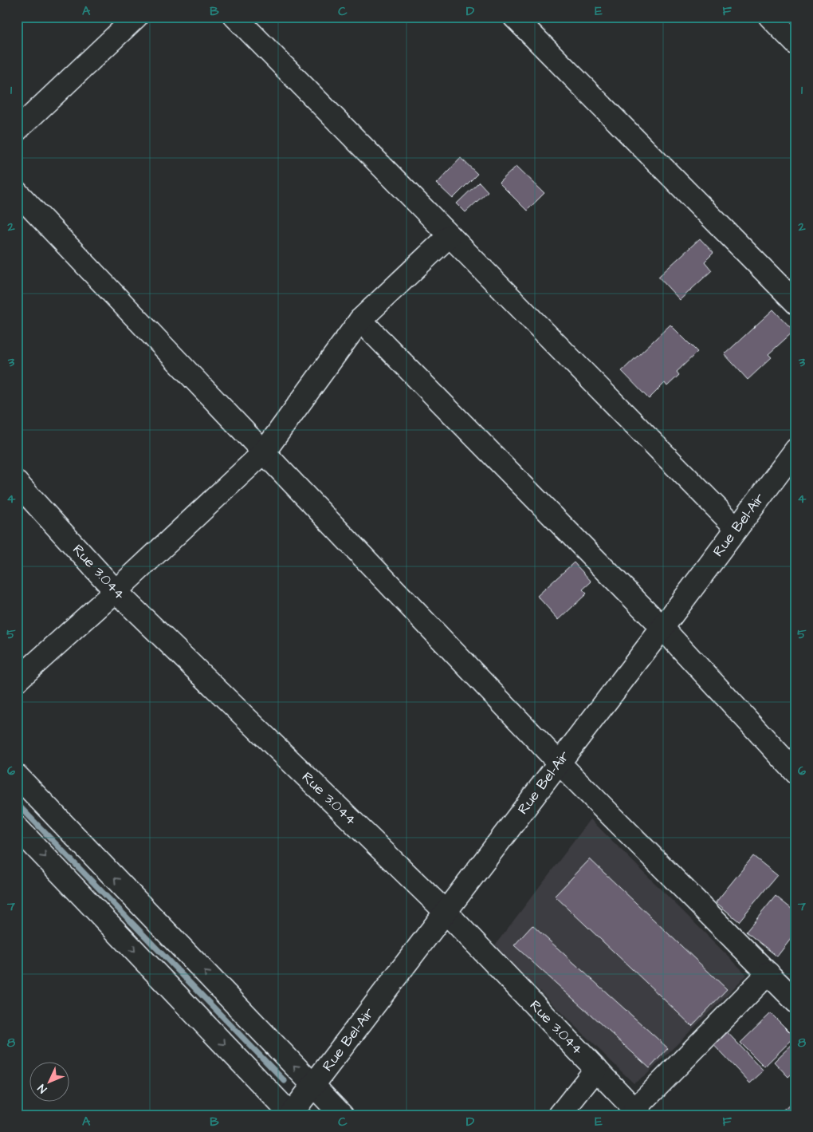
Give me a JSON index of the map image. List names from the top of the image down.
{
  "streets": {
    "street": ["Rue Bel-Air", "Rue 3.044"]
  },
  "crossings": [
    ["Rue Bel-Air", "Rue 3.044"]
  ],
  "north": "bottom left",
  "grid": {
    "columns": [
      "A",
      "B",
      "C",
      "D",
      "E",
      "F"
    ],
    "rows": [
      "1",
      "2",
      "3",
      "4",
      "5",
      "6",
      "7",
      "8"
    ]
  }
}
